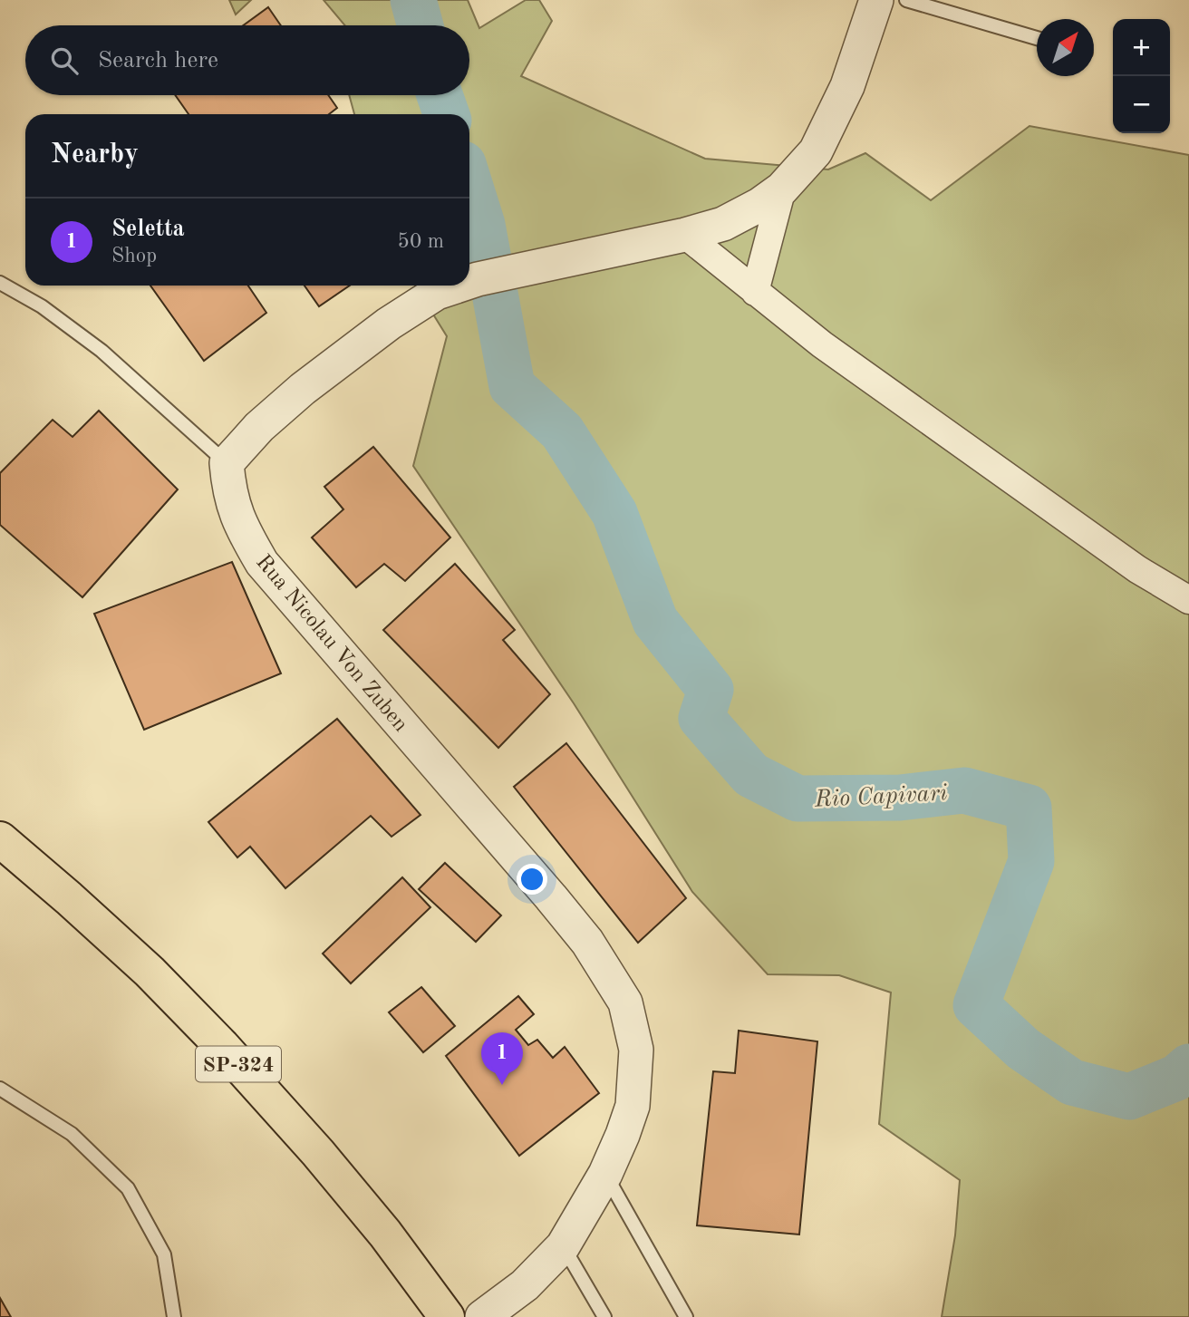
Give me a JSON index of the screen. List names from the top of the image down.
{
  "streets": {
    "highway": ["SP-324"],
    "street": ["Rua Nicolau Von Zuben"]
  },
  "water": ["Rio Capivari"],
  "north": "top right",
  "page": {
    "map_buttons": ["+", "−"],
    "search": "Search here",
    "heading": "Nearby",
    "list": [
      {
        "mark": "1",
        "name": "Seletta",
        "note": "Shop",
        "value": "50 m"
      }
    ],
    "pins": "1"
  }
}
